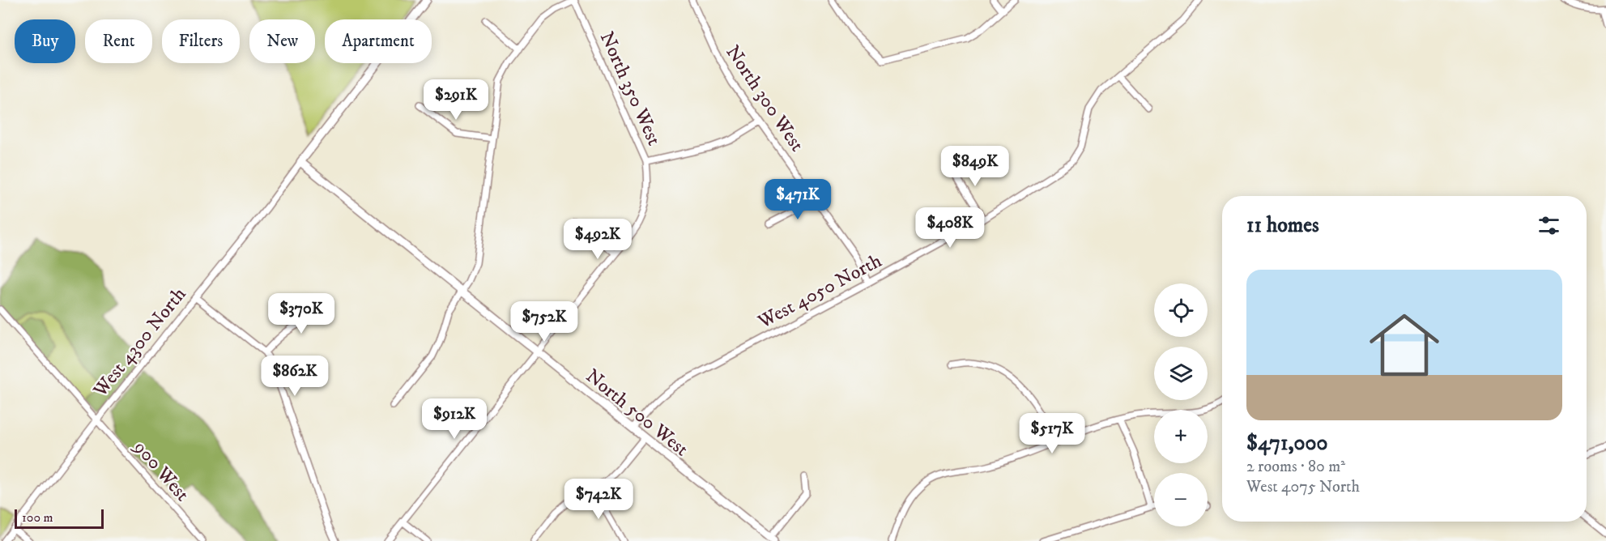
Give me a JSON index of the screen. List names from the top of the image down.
{
  "streets": {
    "street": [
      "North 350 West",
      "North 300 West",
      "West 4050 North",
      "West 4300 North",
      "North 500 West",
      "900 West"
    ]
  },
  "crossings": [
    ["North 300 West", "West 4050 North"],
    ["West 4050 North", "North 500 West"],
    ["West 4300 North", "North 500 West"],
    ["West 4300 North", "900 West"]
  ],
  "scale_bar": "100 m",
  "page": {
    "chip": [
      "Buy",
      "Rent",
      "Filters",
      "New",
      "Apartment"
    ],
    "price": [
      "$291K",
      "$849K",
      "$471K",
      "$408K",
      "$492K",
      "$370K",
      "$752K",
      "$862K",
      "$912K",
      "$517K",
      "$742K"
    ],
    "heading": "11 homes",
    "list": [
      {
        "name": "$471,000",
        "note": "2 rooms · 80 m² · West 4075 North"
      }
    ],
    "map_buttons": ["+", "−"],
    "scale": "100 m"
  }
}
